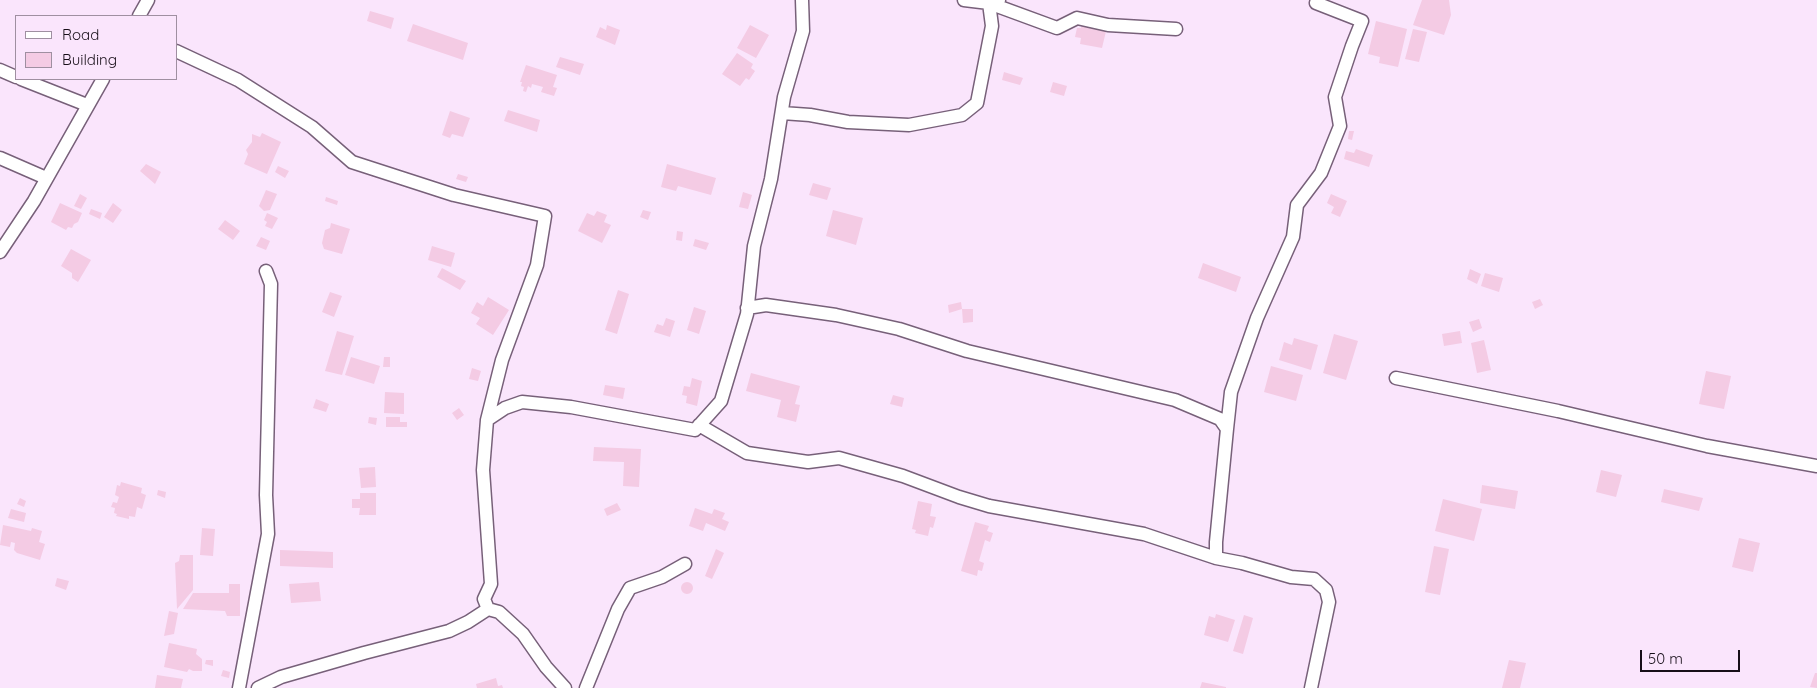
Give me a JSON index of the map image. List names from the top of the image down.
{
  "legend": ["Road", "Building"],
  "scale_bar": "50 m"
}
